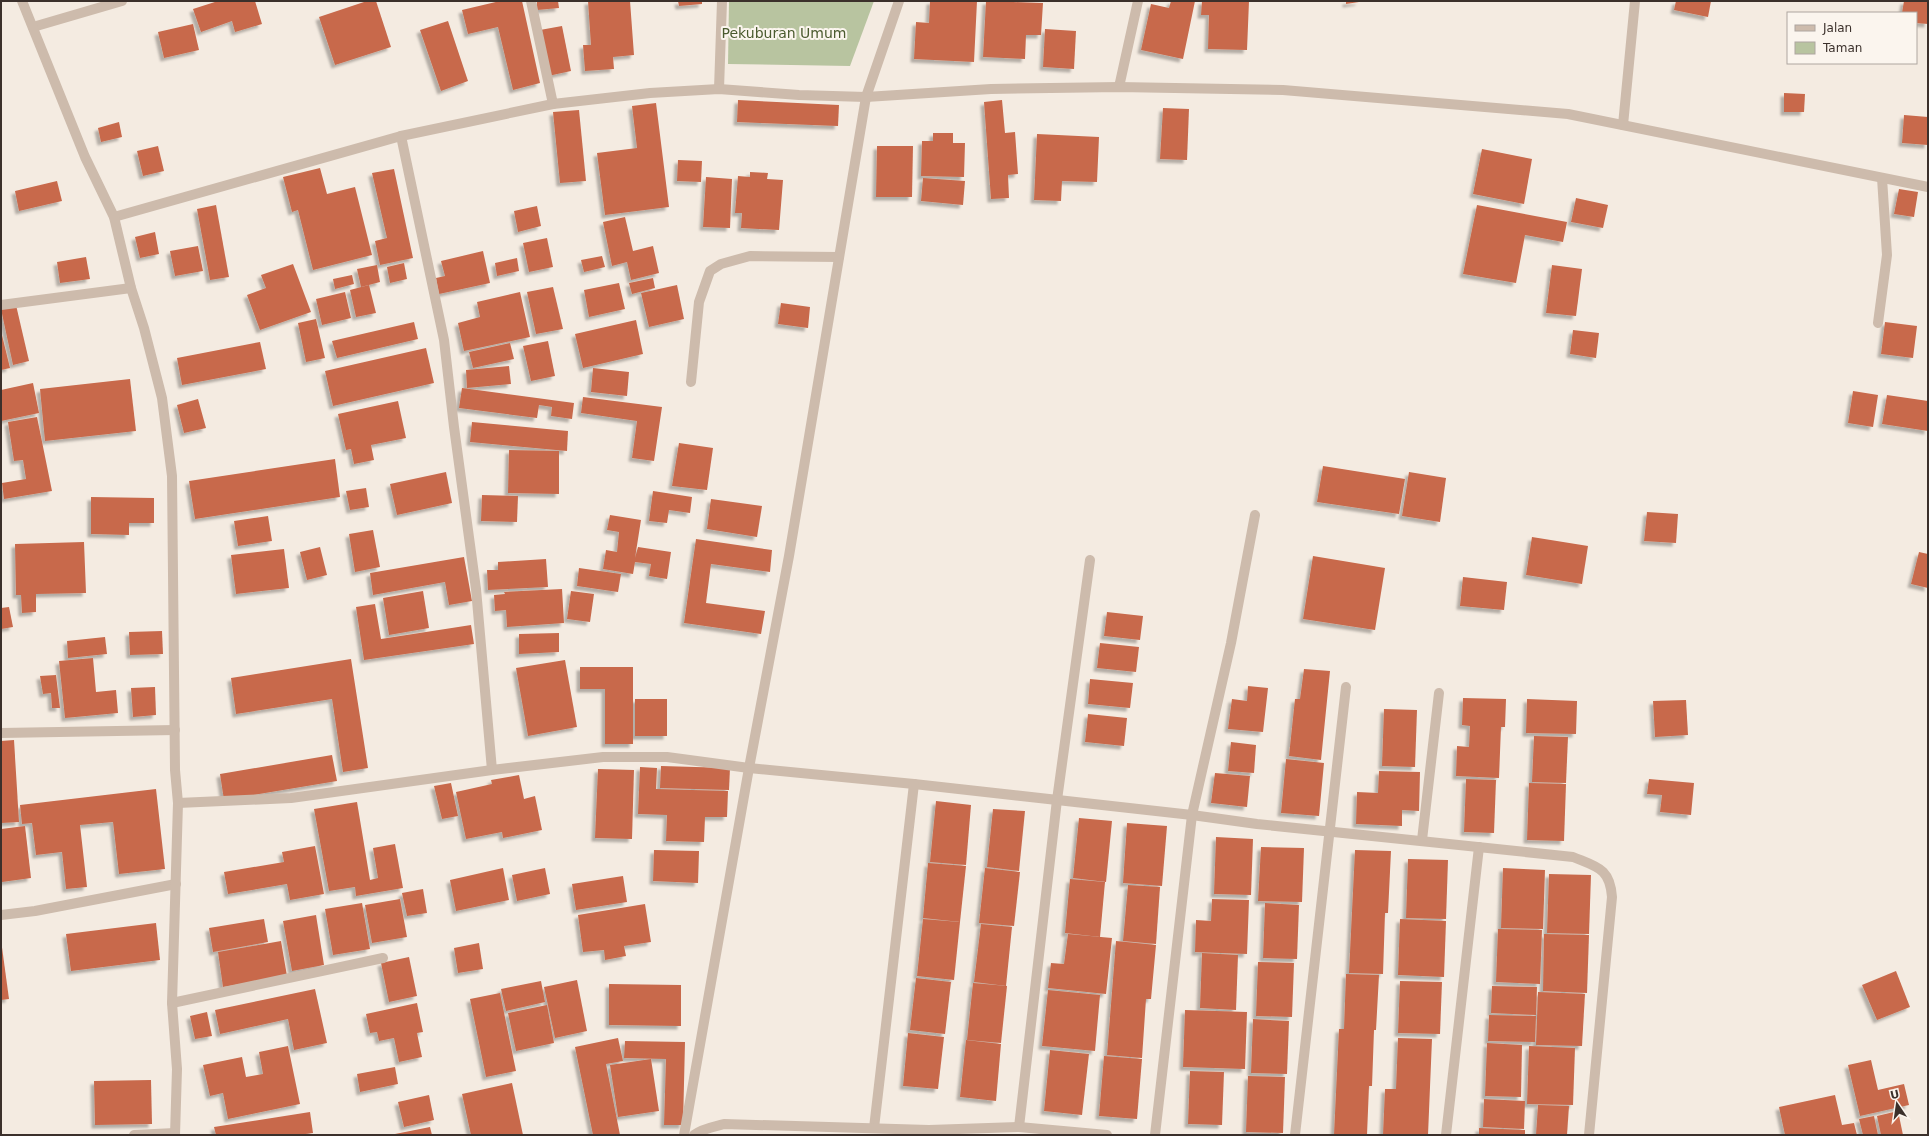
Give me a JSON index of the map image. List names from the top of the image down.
{
  "parks": ["Pekuburan Umum"],
  "legend": ["Jalan", "Taman"],
  "north": "top"
}
